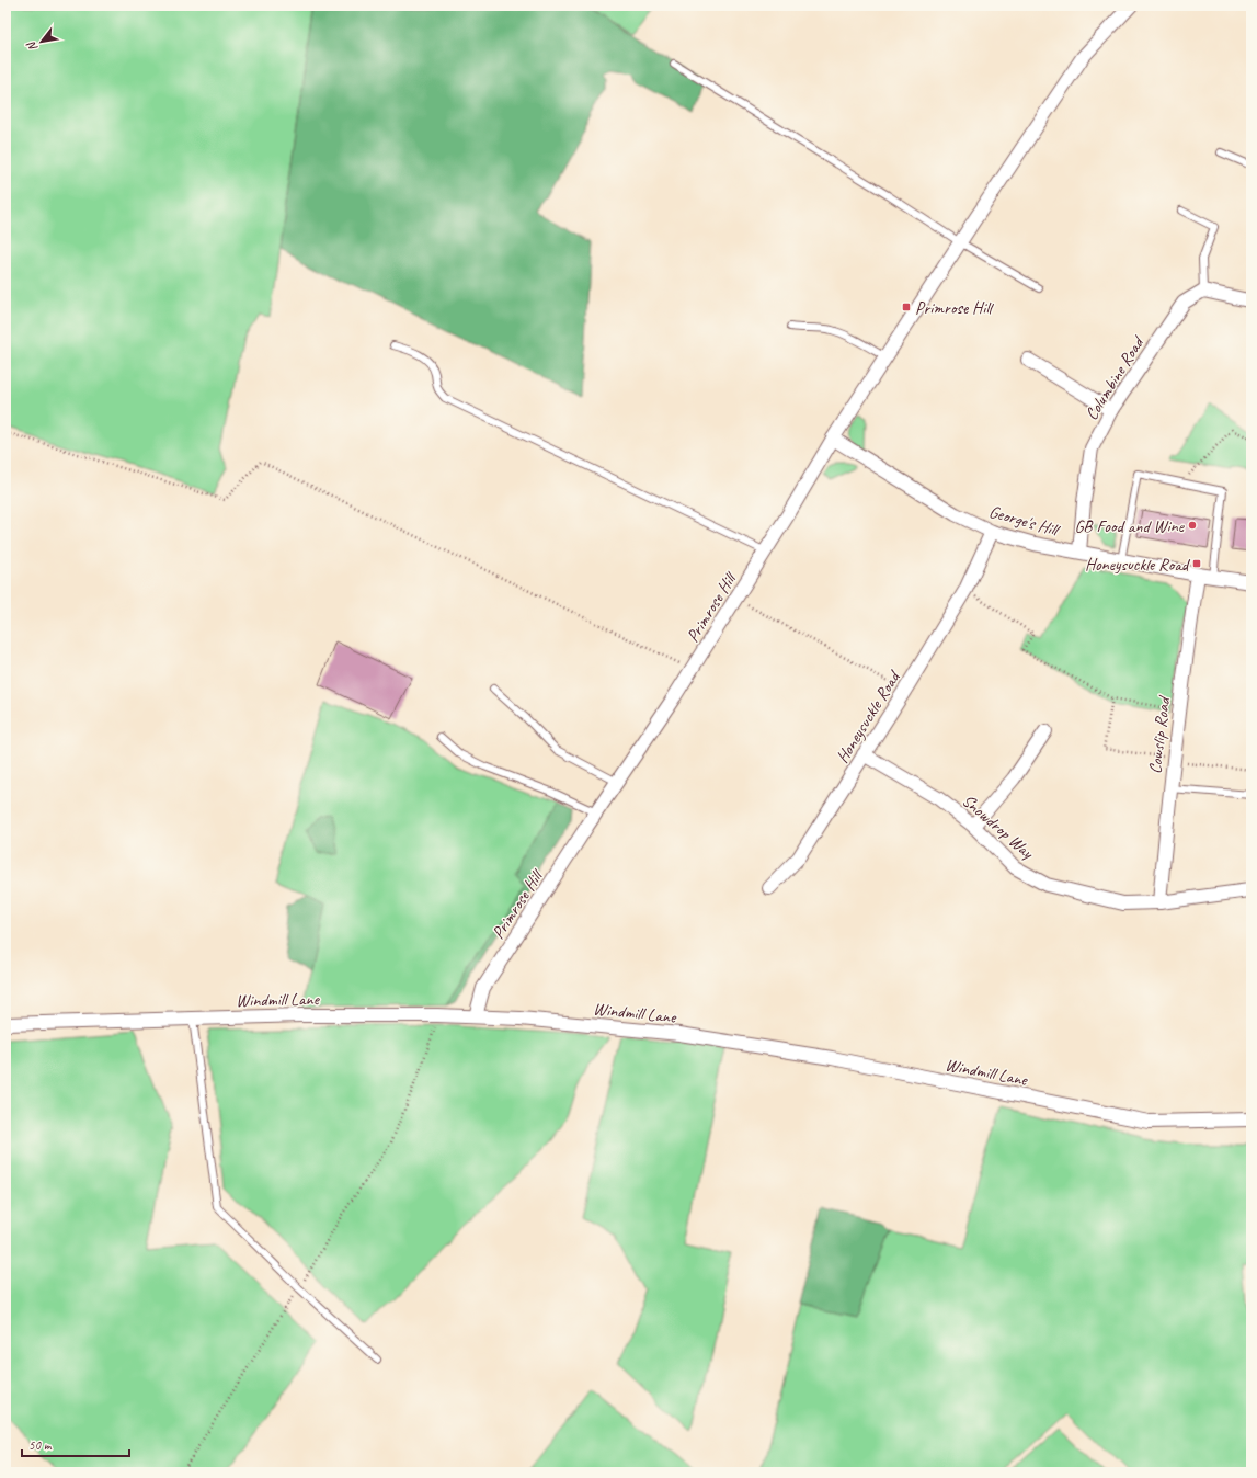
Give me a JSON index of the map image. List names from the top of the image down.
{
  "streets": {
    "street": [
      "Columbine Road",
      "George's Hill",
      "Primrose Hill",
      "Honeysuckle Road",
      "Cowslip Road",
      "Snowdrop Way",
      "Windmill Lane"
    ]
  },
  "crossings": [
    ["Columbine Road", "George's Hill"],
    ["George's Hill", "Primrose Hill"],
    ["George's Hill", "Honeysuckle Road"],
    ["George's Hill", "Cowslip Road"],
    ["Primrose Hill", "Windmill Lane"],
    ["Honeysuckle Road", "Snowdrop Way"],
    ["Cowslip Road", "Snowdrop Way"]
  ],
  "places": {
    "transit": ["Primrose Hill", "Honeysuckle Road"],
    "other": ["GB Food and Wine"]
  },
  "scale_bar": "50 m",
  "north": "bottom left"
}
